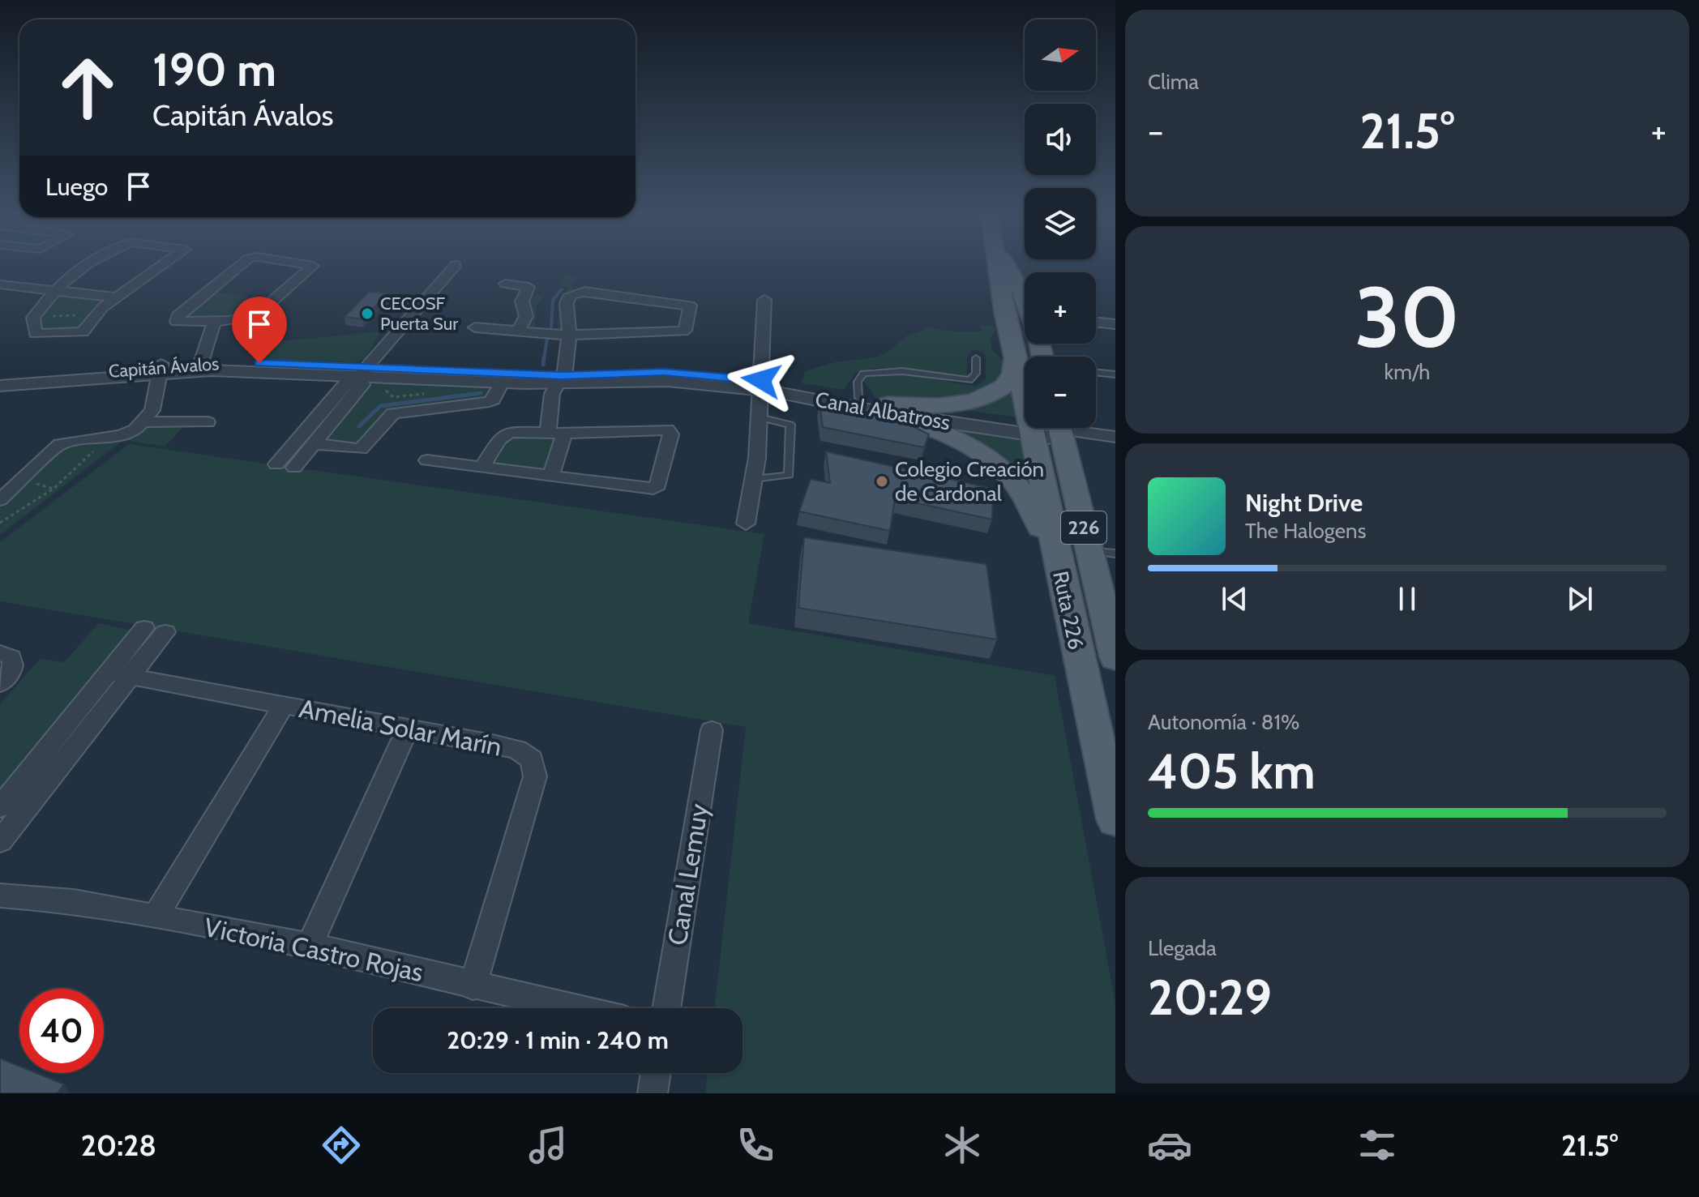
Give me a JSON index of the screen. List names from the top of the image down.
{
  "streets": {
    "main road": ["226", "Ruta 226"],
    "street": [
      "Capitán Ávalos",
      "Canal Albatross",
      "Amelia Solar Marín",
      "Canal Lemuy",
      "Victoria Castro Rojas"
    ]
  },
  "crossings": [
    ["Capitán Ávalos", "Canal Albatross"],
    ["Canal Albatross", "Ruta 226"],
    ["Amelia Solar Marín", "Victoria Castro Rojas"]
  ],
  "places": ["CECOSF Puerta Sur", "Colegio Creación de Cardonal"],
  "north": "right",
  "page": {
    "tile": [
      "Clima",
      ["30", "km/h"],
      ["Autonomía · 81%", "405 km"],
      ["Llegada", "20:29"]
    ],
    "map_buttons": ["+", "−"],
    "turn": ["190 m", "Capitán Ávalos"],
    "heat": ["−", "21.5°", "+"],
    "then": "Luego",
    "song": ["Night Drive", "The Halogens"],
    "limit": "40",
    "trip": "20:29 · 1 min · 240 m",
    "tabs": ["20:28", "21.5°"]
  }
}
